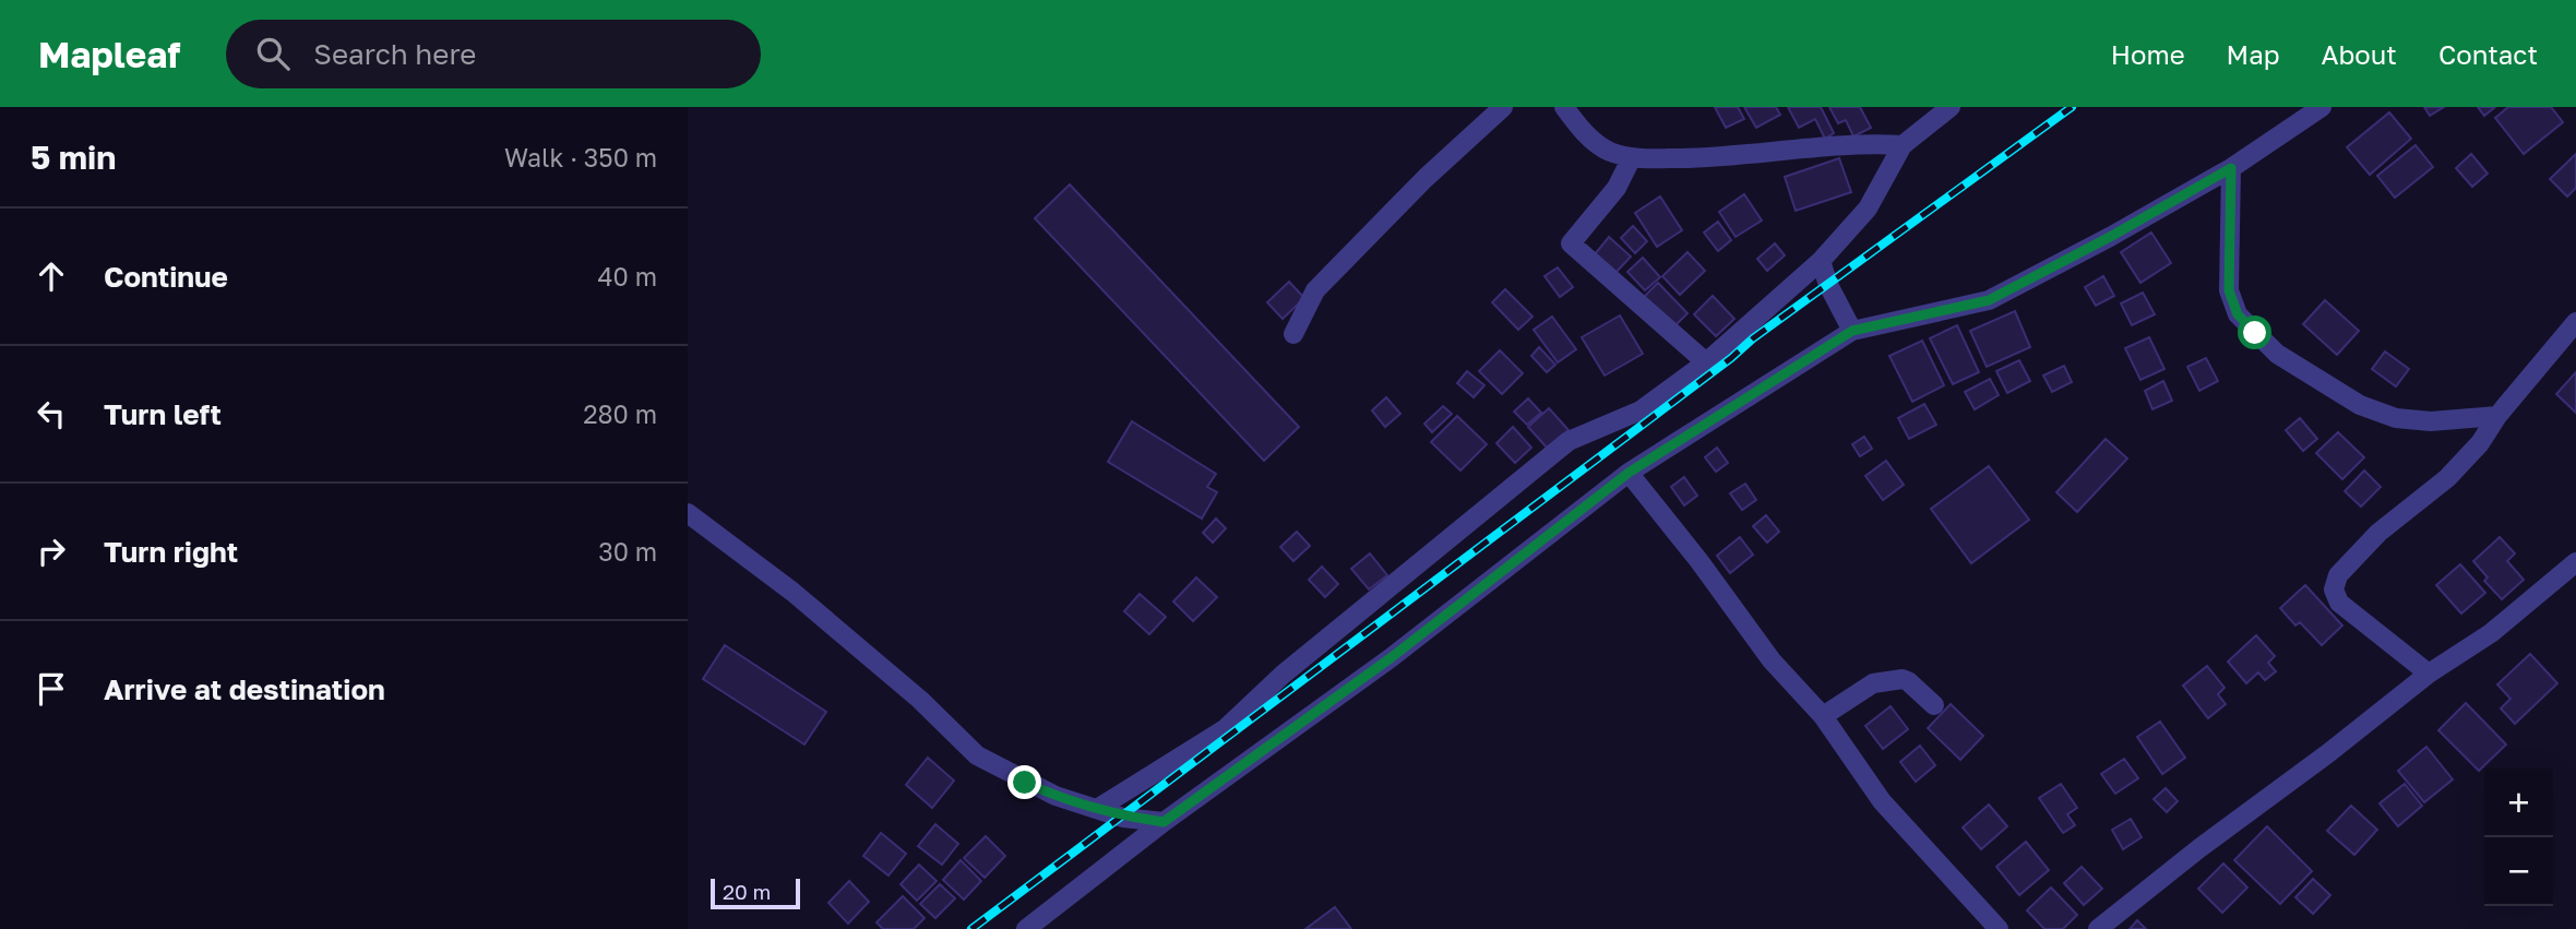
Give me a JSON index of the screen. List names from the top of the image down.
{
  "scale_bar": "20 m",
  "page": {
    "header": "Mapleaf",
    "search": "Search here",
    "nav": [
      "Home",
      "Map",
      "About",
      "Contact"
    ],
    "heading": ["5 min", "Walk · 350 m"],
    "list": [
      ["Continue", "40 m"],
      ["Turn left", "280 m"],
      ["Turn right", "30 m"],
      "Arrive at destination"
    ],
    "map_buttons": ["+", "−"],
    "scale": "20 m"
  }
}
